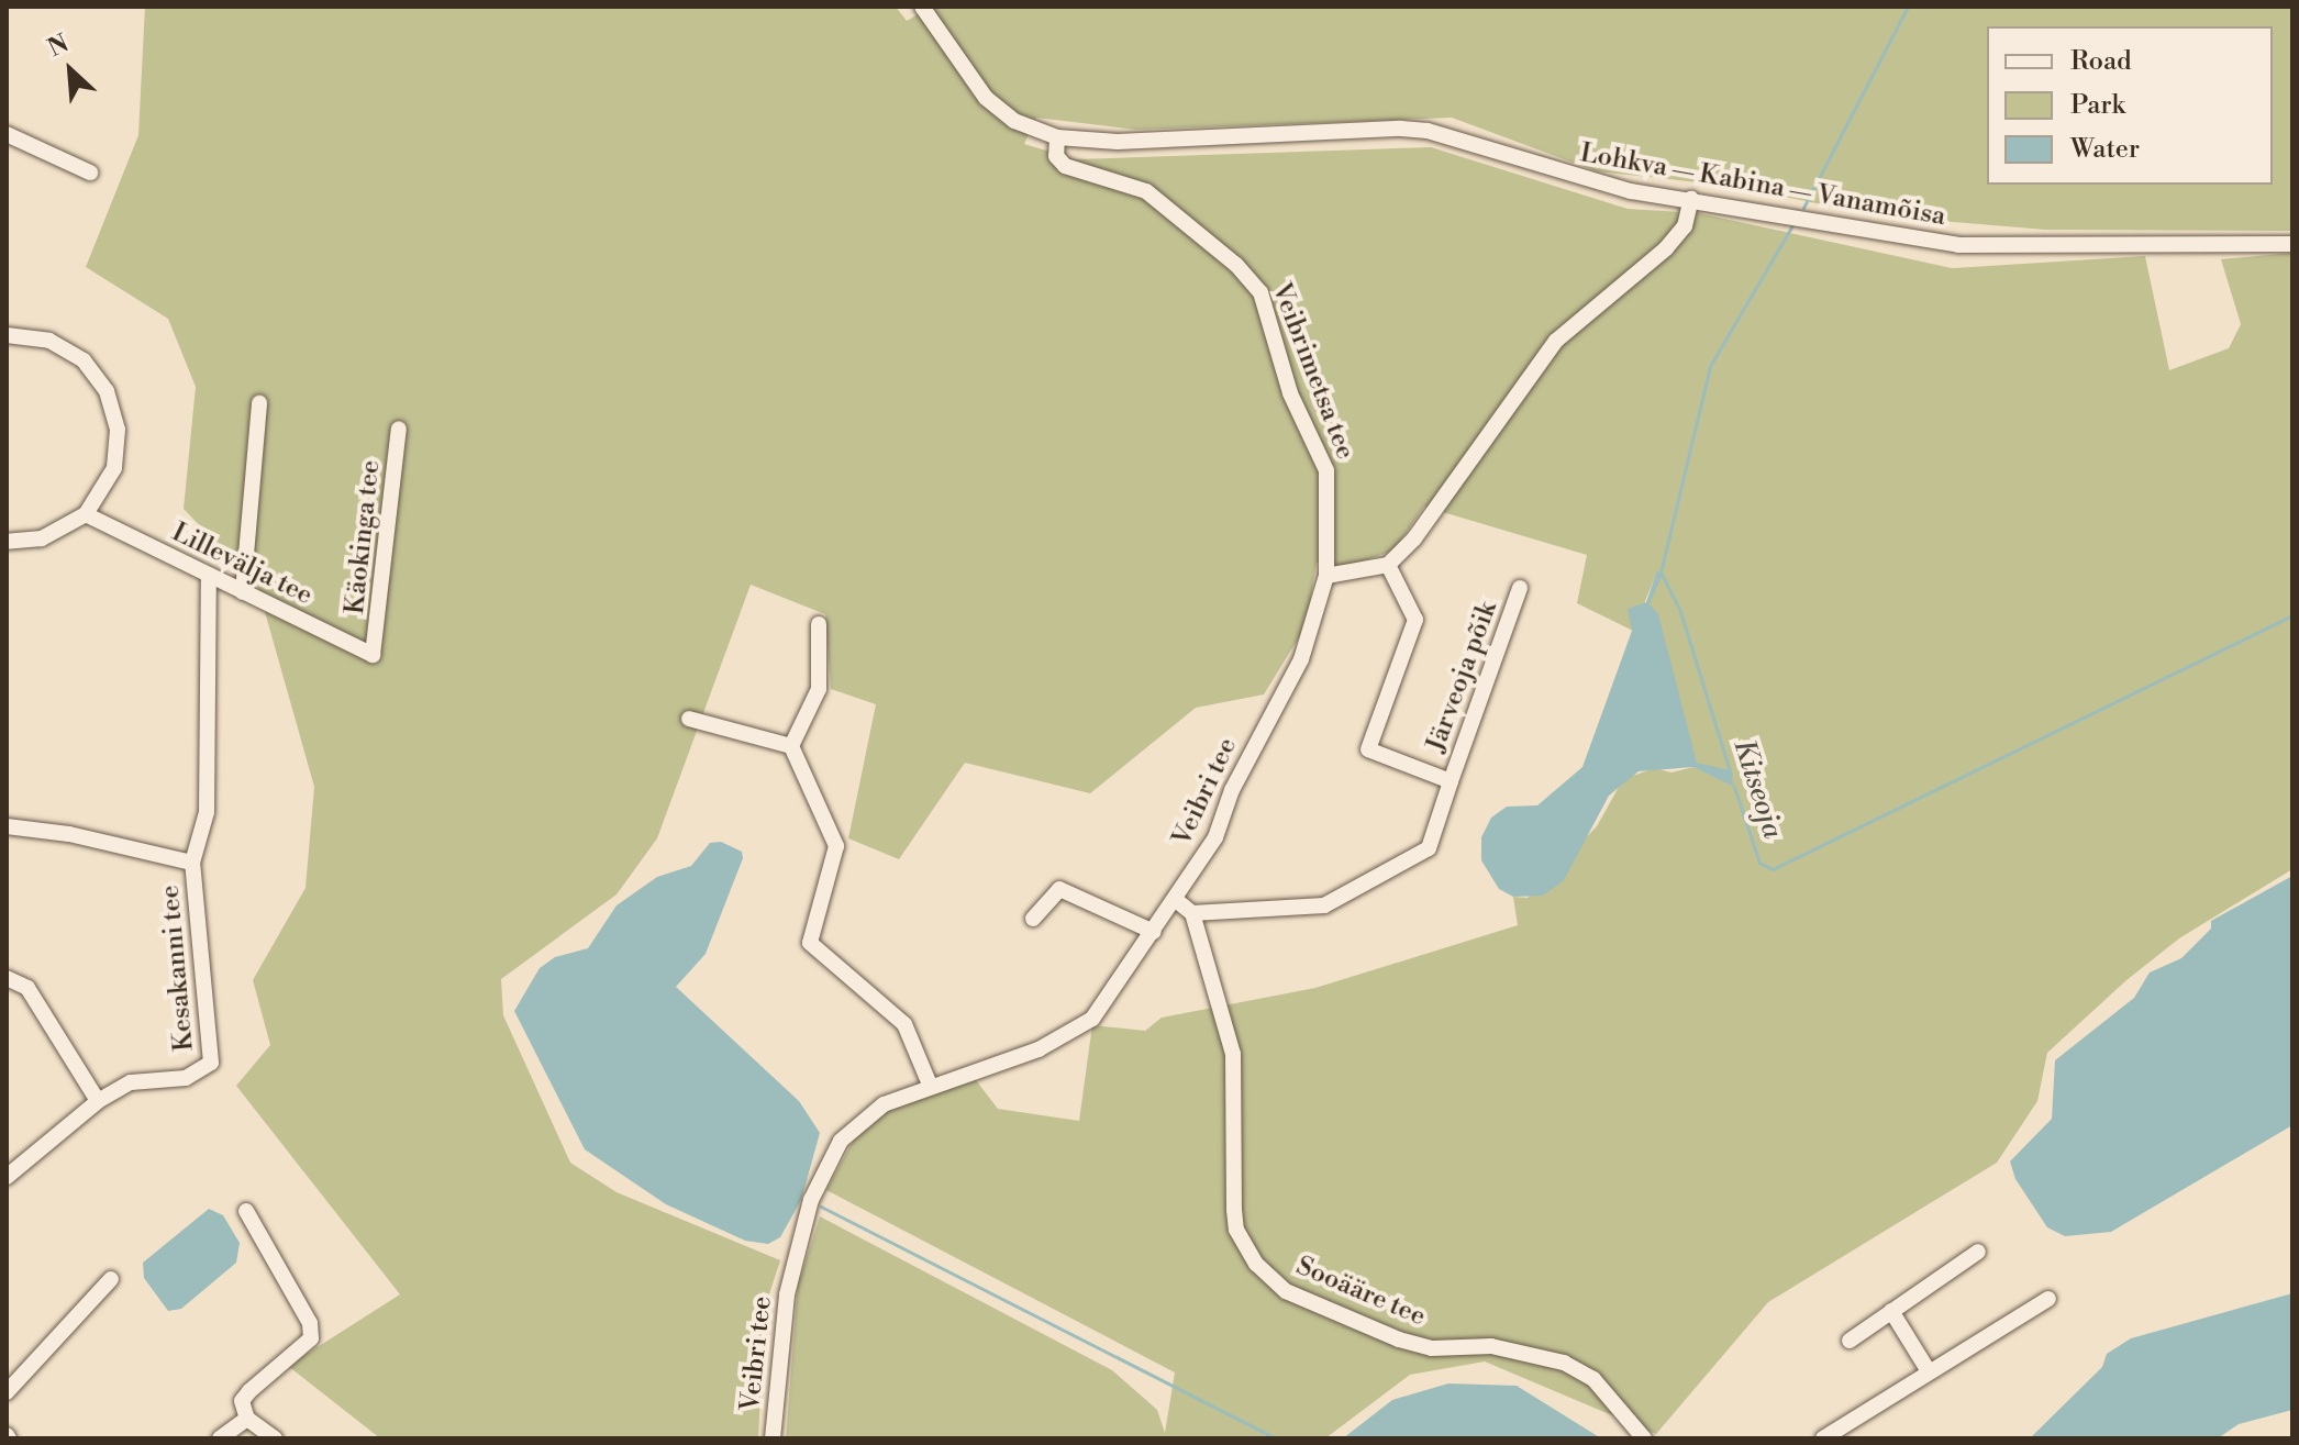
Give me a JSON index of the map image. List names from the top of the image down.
{
  "streets": {
    "street": [
      "Lohkva — Kabina — Vanamõisa",
      "Veibrimetsa tee",
      "Käokinga tee",
      "Lillevälja tee",
      "Järveoja põik",
      "Veibri tee",
      "Kesakanni tee",
      "Sooääre tee"
    ]
  },
  "crossings": [
    ["Lohkva — Kabina — Vanamõisa", "Veibrimetsa tee"],
    ["Veibrimetsa tee", "Veibri tee"],
    ["Käokinga tee", "Lillevälja tee"],
    ["Lillevälja tee", "Kesakanni tee"],
    ["Järveoja põik", "Sooääre tee"]
  ],
  "water": ["Kitseoja"],
  "legend": ["Road", "Park", "Water"],
  "north": "top left"
}
